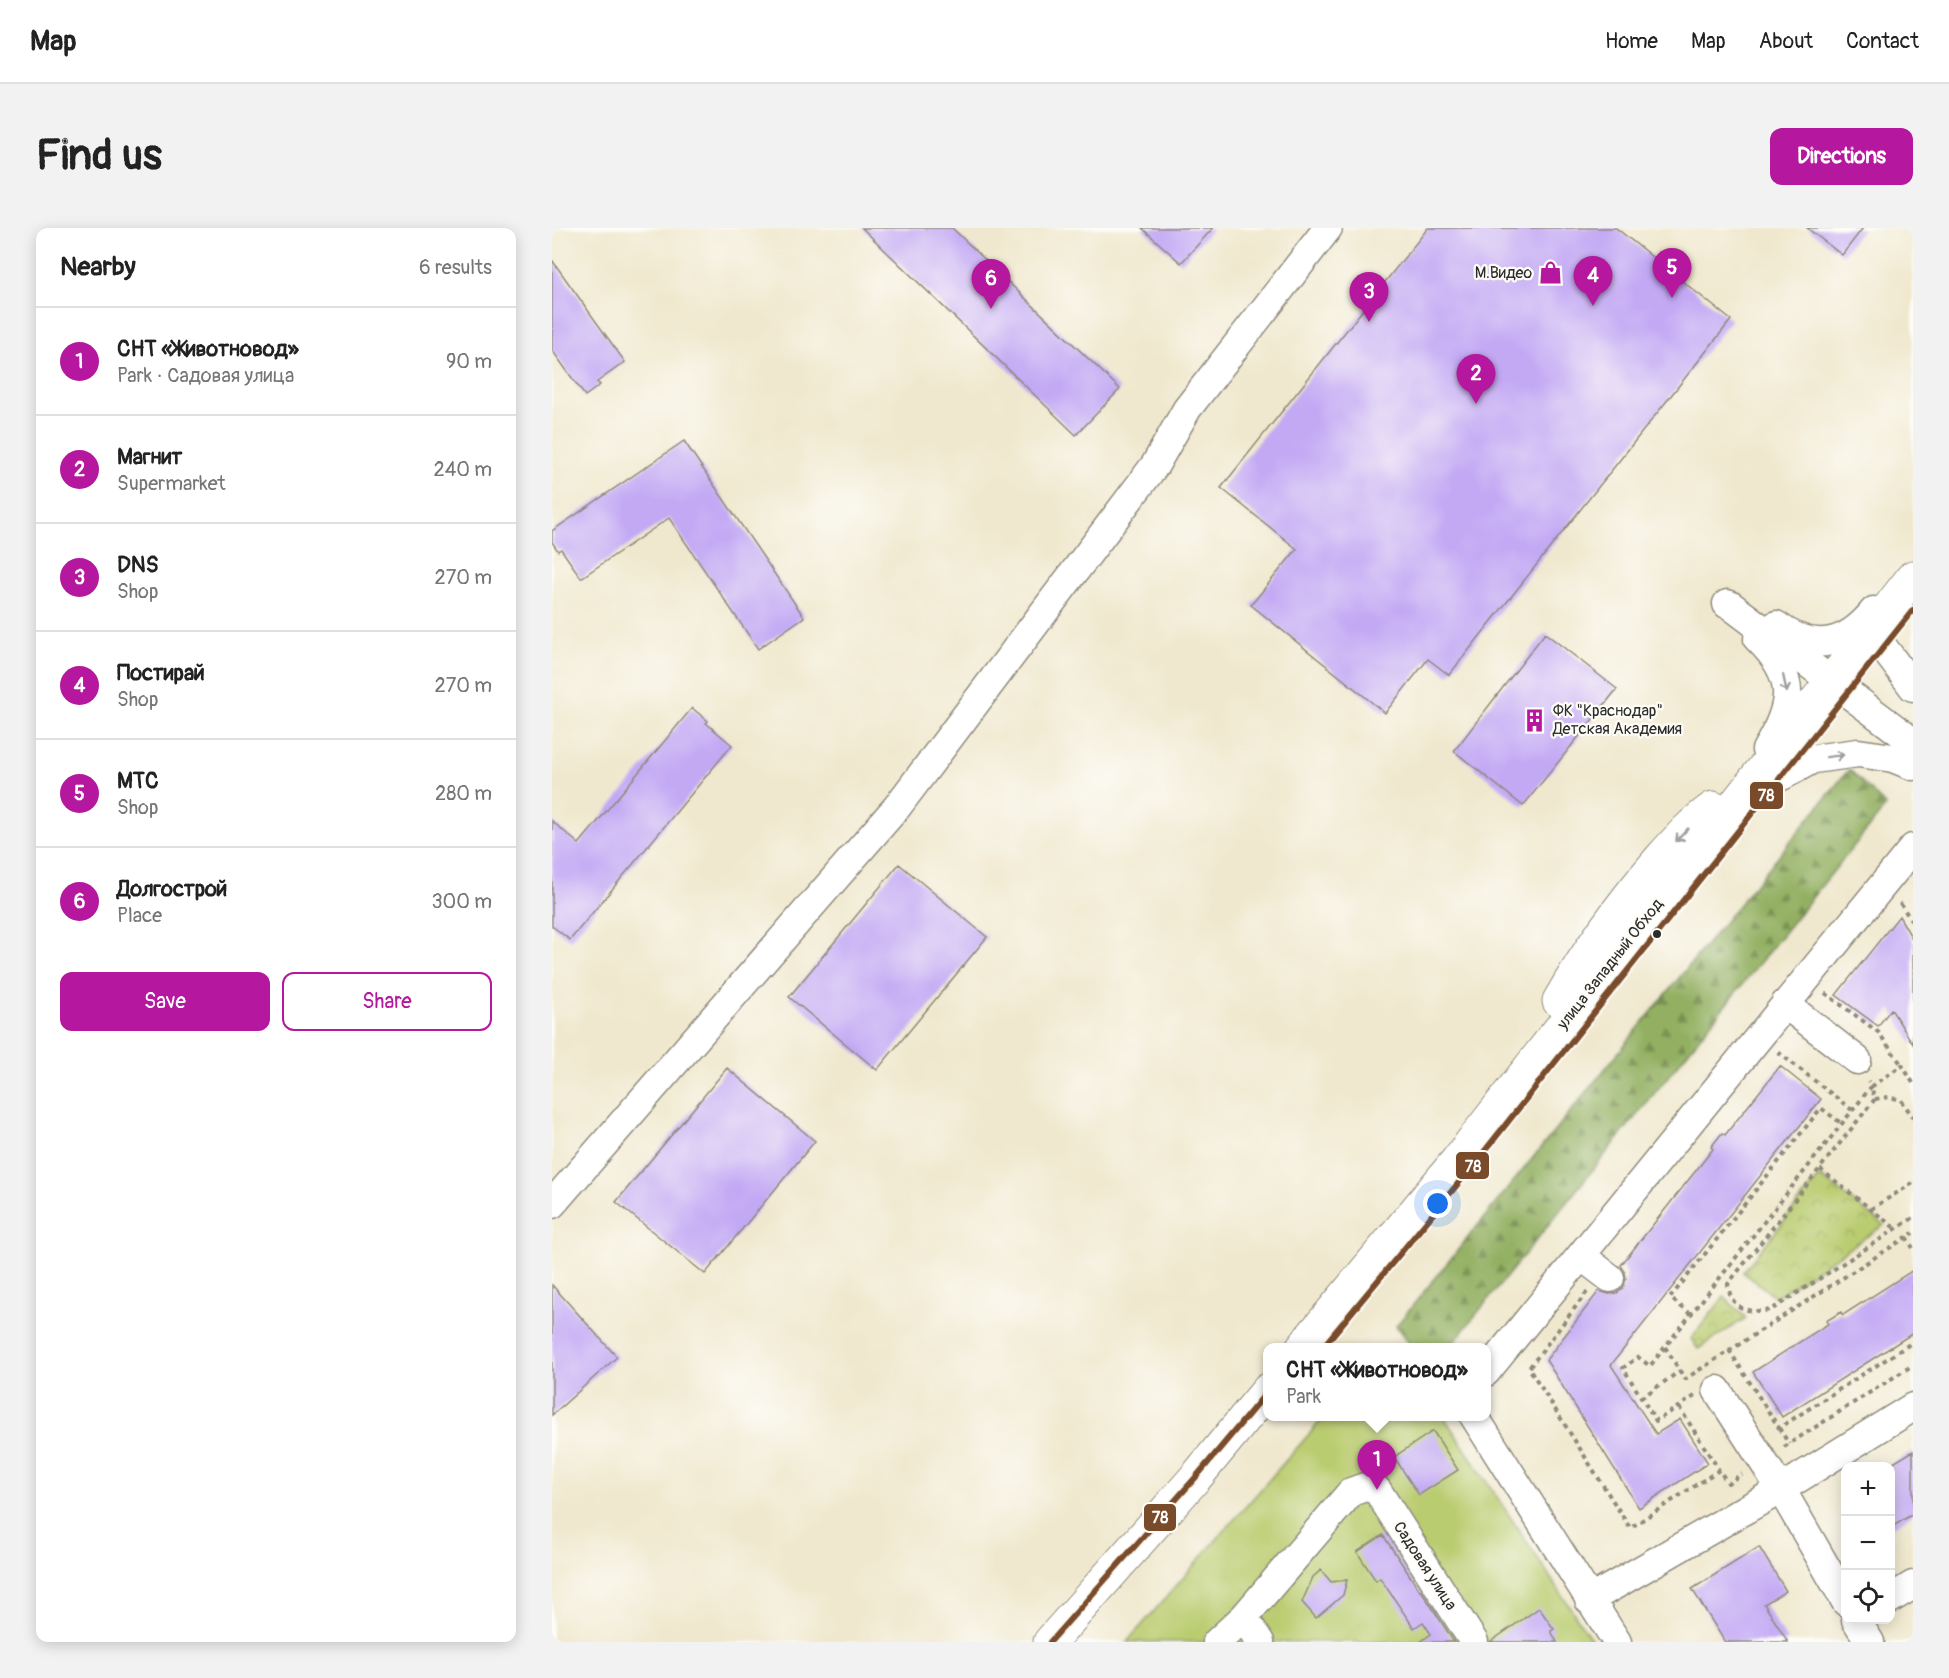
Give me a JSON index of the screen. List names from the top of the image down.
{
  "streets": {
    "highway": ["улица Западный Обход"],
    "street": ["Садовая улица"]
  },
  "places": {
    "shop": ["М.Видео"],
    "building": ["ФК \"Краснодар\" Детская Академия"]
  },
  "lines": ["transit line 78"],
  "page": {
    "header": "Map",
    "nav": [
      "Home",
      "Map",
      "About",
      "Contact"
    ],
    "buttons": [
      "Directions",
      ["Save", "Share"]
    ],
    "title": "Find us",
    "heading": ["Nearby", "6 results"],
    "pins": [
      "5",
      "4",
      "6",
      "3",
      "2",
      "1"
    ],
    "list": [
      {
        "mark": "1",
        "name": "СНТ «Животновод»",
        "note": "Park · Садовая улица",
        "value": "90 m"
      },
      {
        "mark": "2",
        "name": "Магнит",
        "note": "Supermarket",
        "value": "240 m"
      },
      {
        "mark": "3",
        "name": "DNS",
        "note": "Shop",
        "value": "270 m"
      },
      {
        "mark": "4",
        "name": "Постирай",
        "note": "Shop",
        "value": "270 m"
      },
      {
        "mark": "5",
        "name": "МТС",
        "note": "Shop",
        "value": "280 m"
      },
      {
        "mark": "6",
        "name": "Долгострой",
        "note": "Place",
        "value": "300 m"
      }
    ],
    "popup": ["СНТ «Животновод»", "Park"],
    "map_buttons": ["+", "−"]
  }
}
